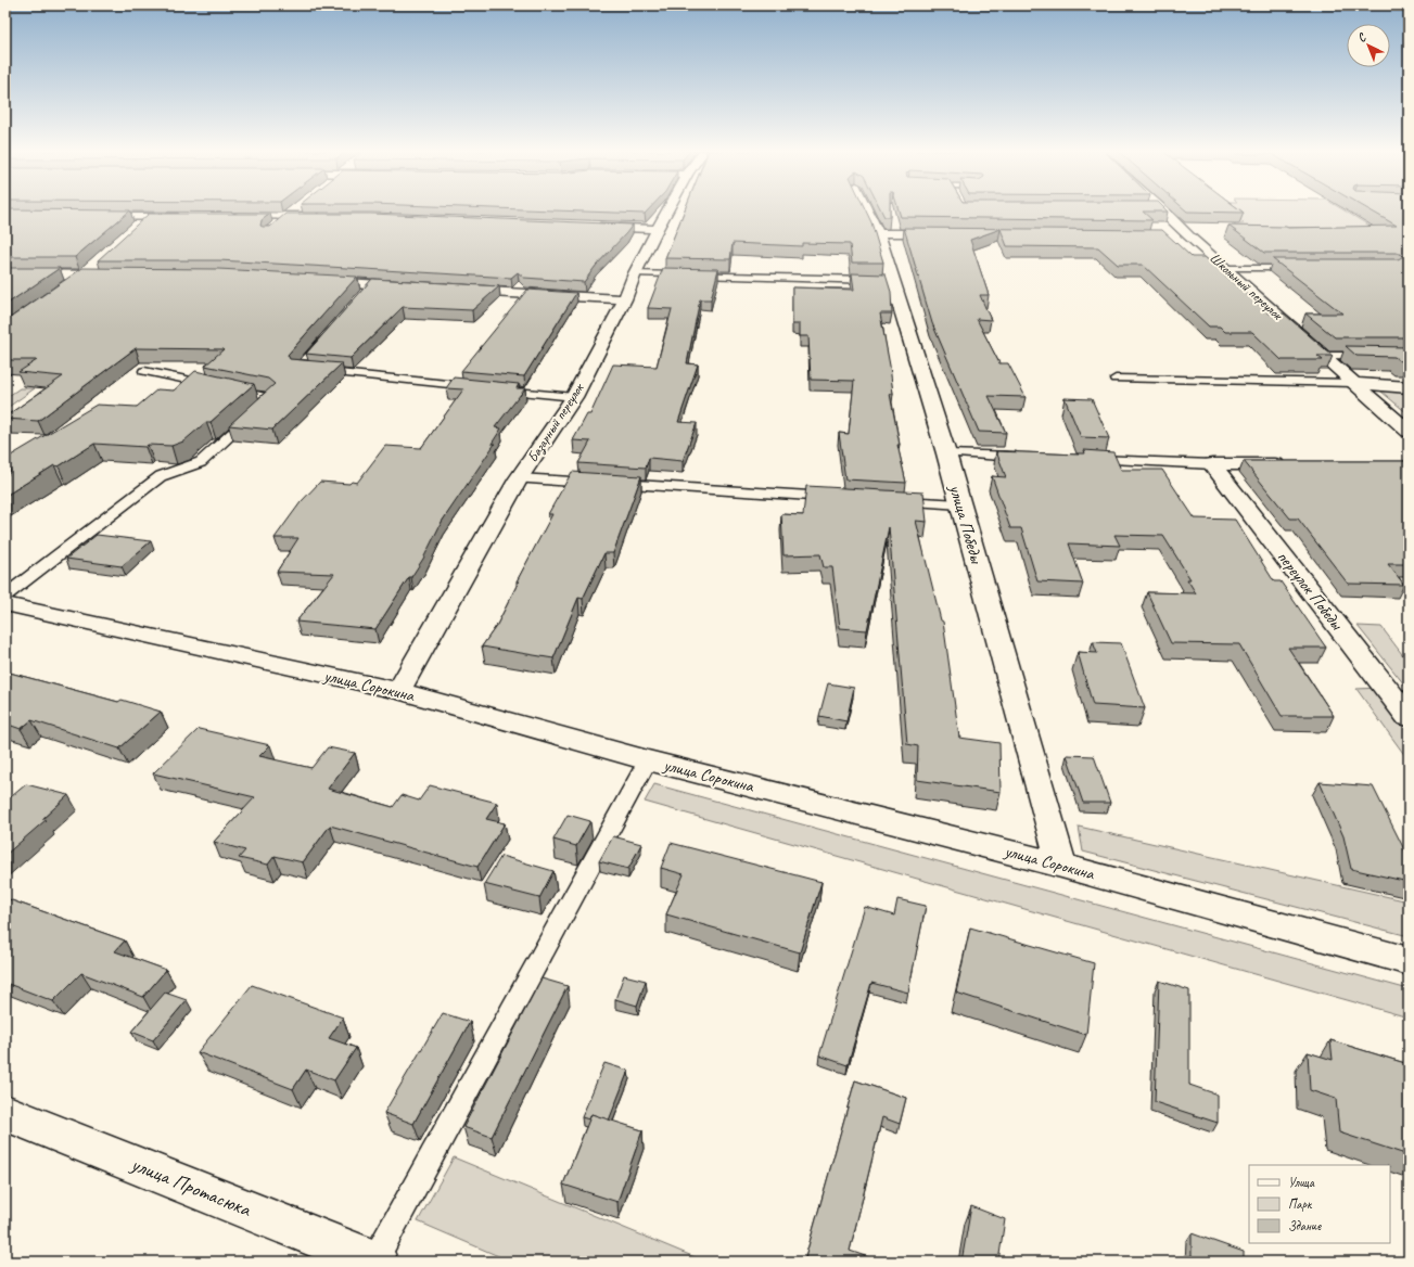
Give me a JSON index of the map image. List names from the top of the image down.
{
  "streets": {
    "street": [
      "Школьный переулок",
      "Базарный переулок",
      "улица Победы",
      "переулок Победы",
      "улица Сорокина",
      "улица Протасюка"
    ]
  },
  "crossings": [
    ["Базарный переулок", "улица Сорокина"],
    ["улица Победы", "улица Сорокина"]
  ],
  "legend": ["Улица", "Парк", "Здание"],
  "north": "top left"
}
